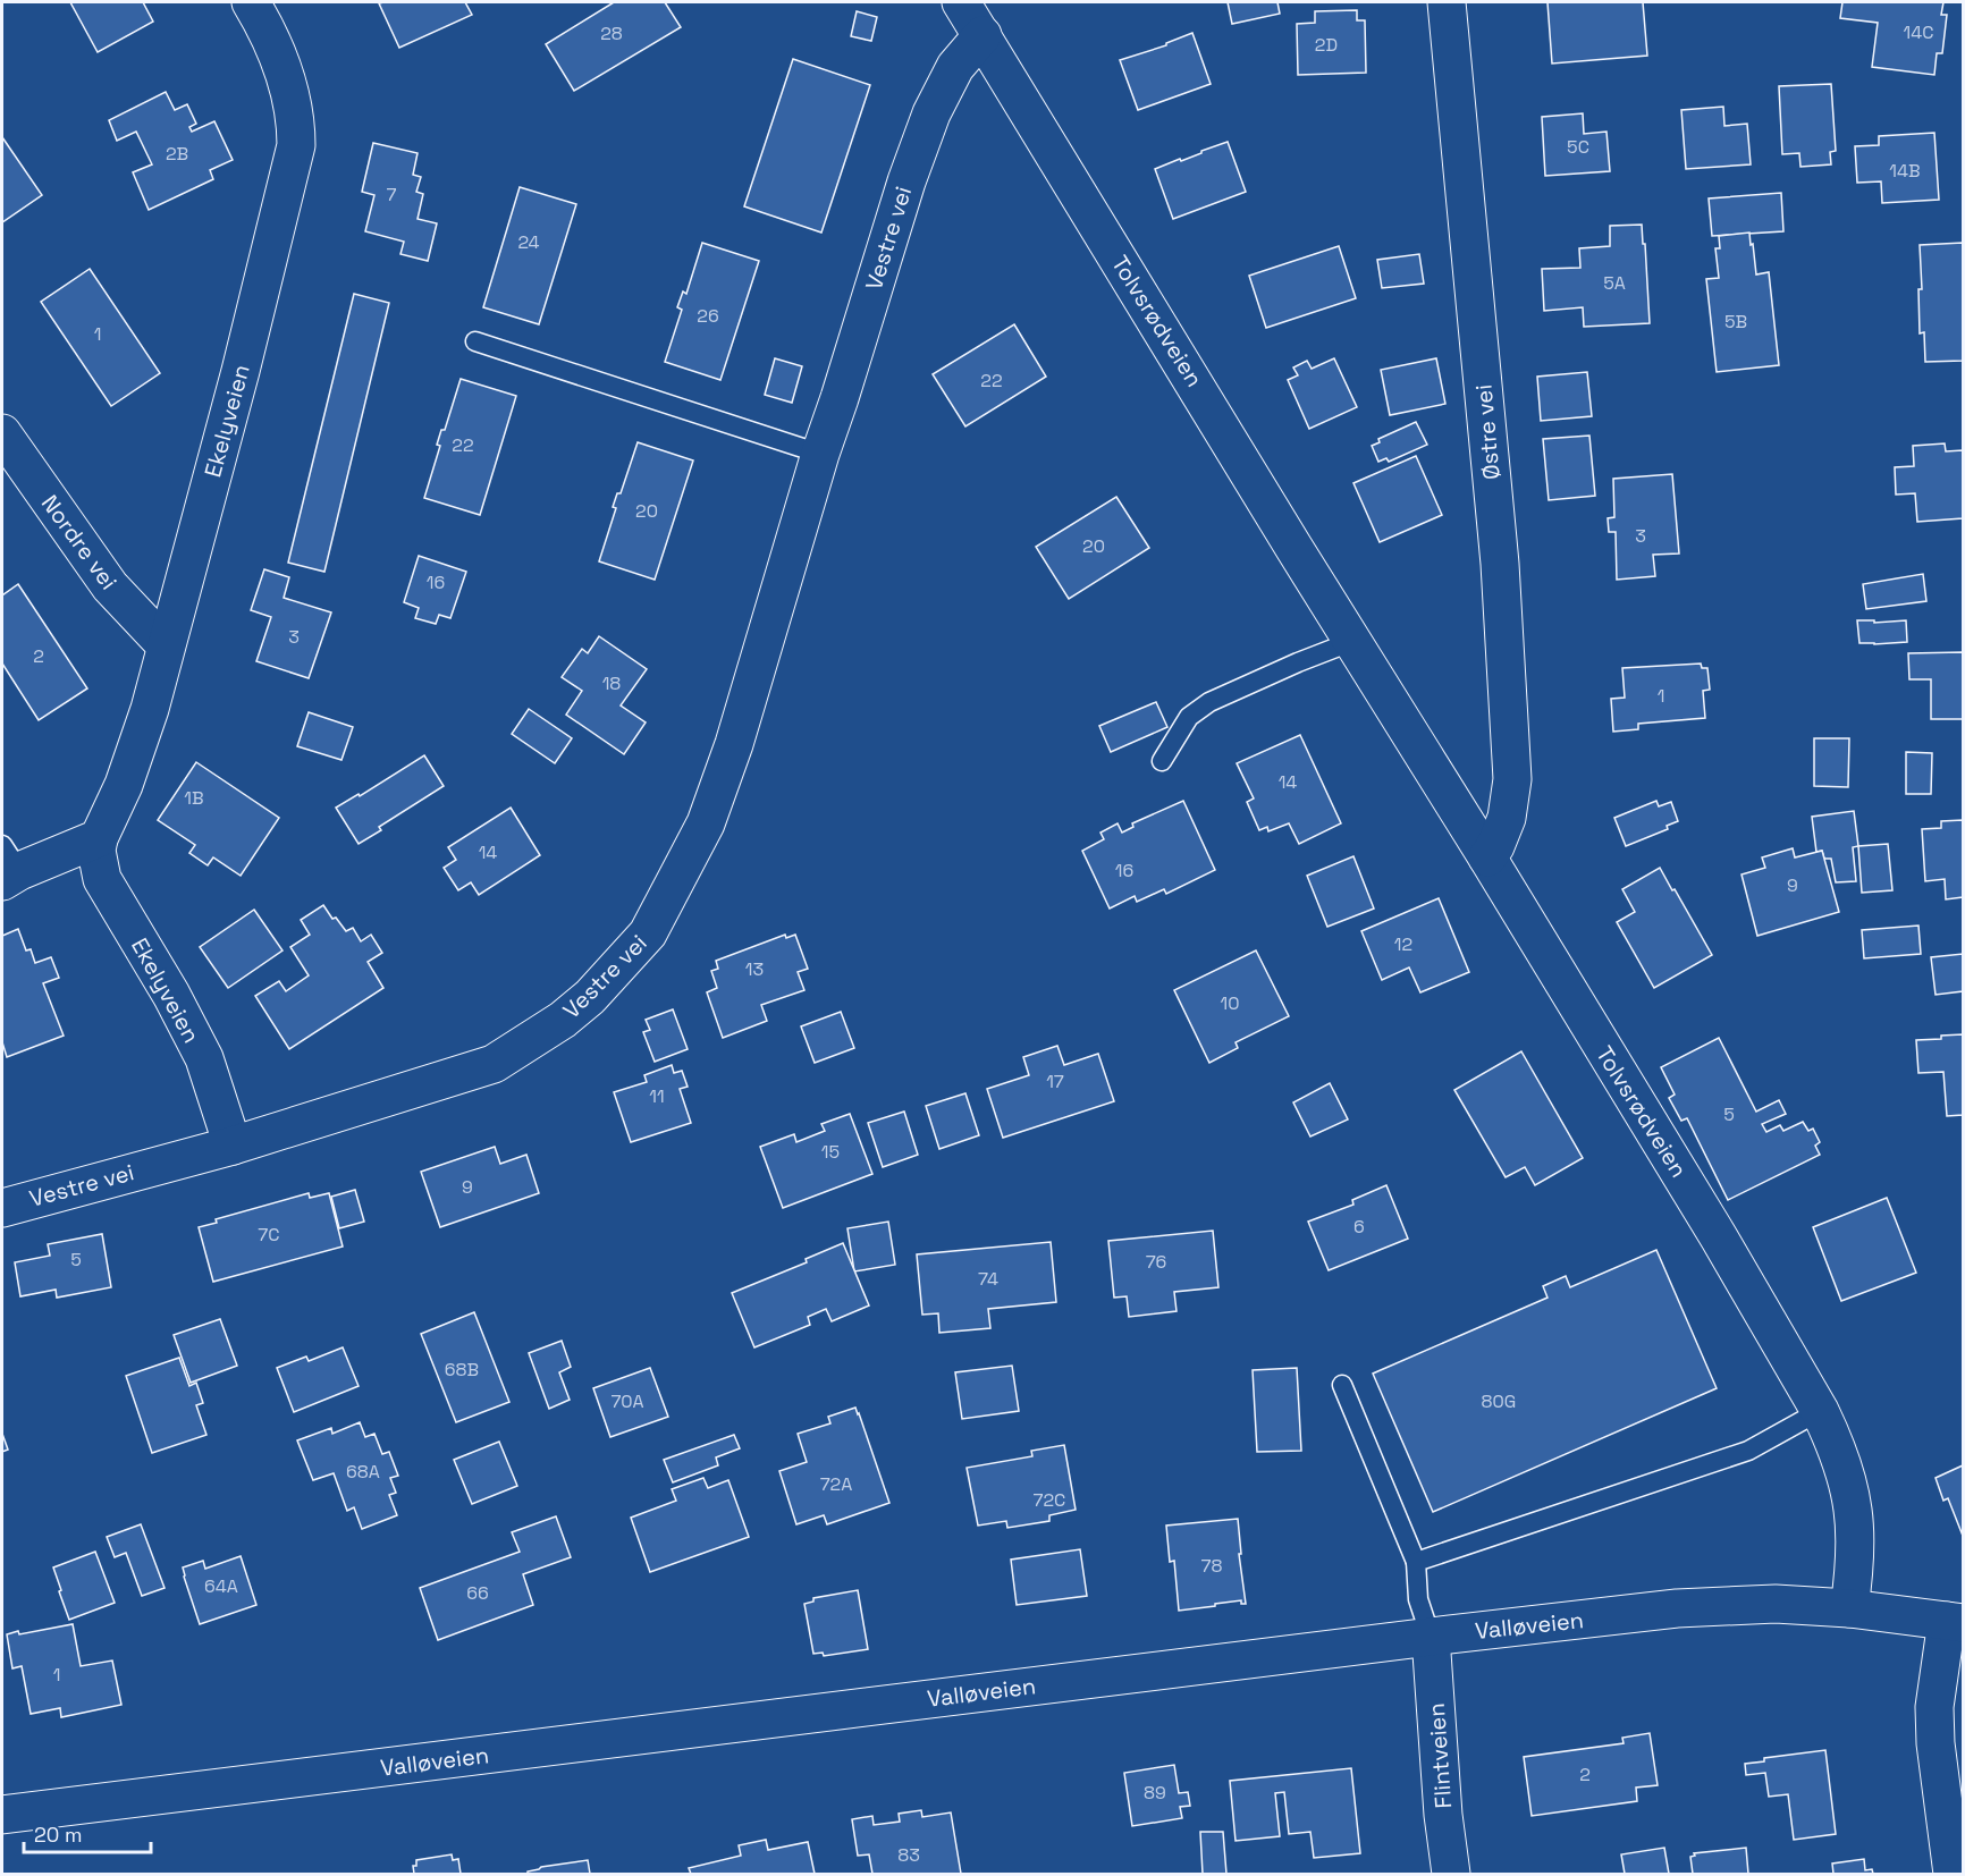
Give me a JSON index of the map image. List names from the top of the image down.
{
  "streets": {
    "street": [
      "Vestre vei",
      "Tolvsrødveien",
      "Ekelyveien",
      "Østre vei",
      "Nordre vei",
      "Valløveien",
      "Flintveien"
    ]
  },
  "crossings": [
    ["Vestre vei", "Tolvsrødveien"],
    ["Vestre vei", "Ekelyveien"],
    ["Tolvsrødveien", "Østre vei"],
    ["Tolvsrødveien", "Valløveien"],
    ["Ekelyveien", "Nordre vei"],
    ["Valløveien", "Flintveien"]
  ],
  "house_numbers": [
    "14C",
    "28",
    "2D",
    "5C",
    "2B",
    "14B",
    "7",
    "24",
    "5A",
    "26",
    "5B",
    "1",
    "22",
    "22",
    "20",
    "3",
    "20",
    "16",
    "3",
    "2",
    "18",
    "1",
    "14",
    "1B",
    "14",
    "16",
    "9",
    "12",
    "13",
    "10",
    "17",
    "11",
    "5",
    "15",
    "9",
    "6",
    "7C",
    "5",
    "76",
    "74",
    "68B",
    "70A",
    "80G",
    "68A",
    "72A",
    "72C",
    "78",
    "64A",
    "66",
    "1",
    "2",
    "89",
    "83"
  ],
  "scale_bar": "20 m"
}
